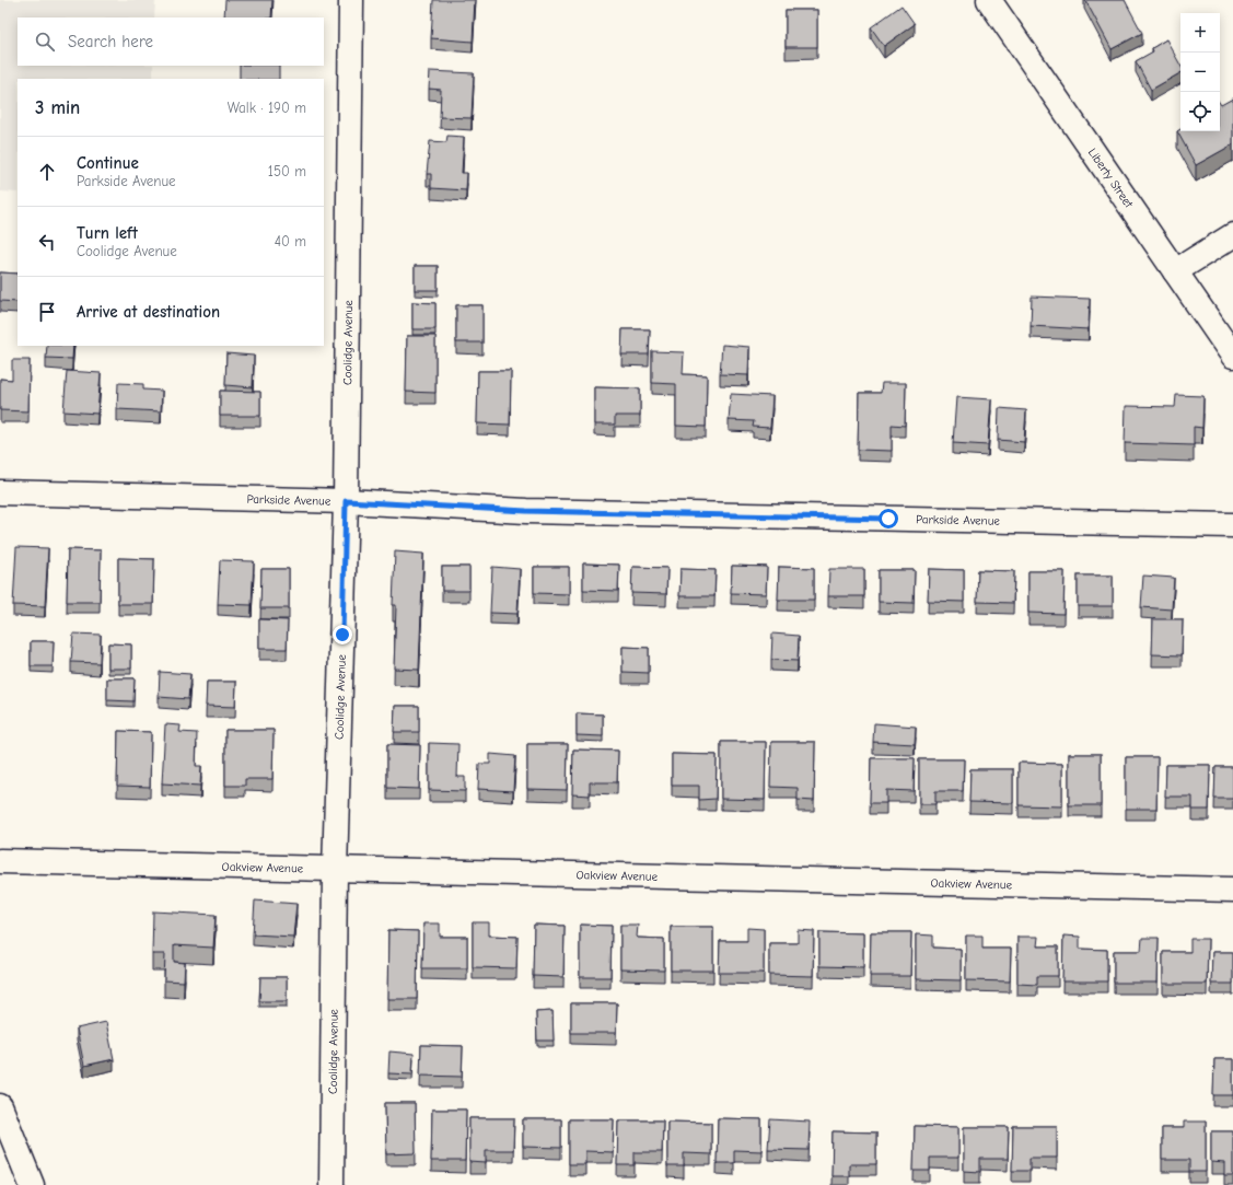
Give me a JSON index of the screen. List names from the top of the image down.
{
  "streets": {
    "street": [
      "Liberty Street",
      "Coolidge Avenue",
      "Parkside Avenue",
      "Oakview Avenue"
    ]
  },
  "crossings": [
    ["Coolidge Avenue", "Parkside Avenue"],
    ["Coolidge Avenue", "Oakview Avenue"]
  ],
  "page": {
    "map_buttons": ["+", "−"],
    "search": "Search here",
    "heading": ["3 min", "Walk · 190 m"],
    "list": [
      ["Continue", "Parkside Avenue", "150 m"],
      ["Turn left", "Coolidge Avenue", "40 m"],
      "Arrive at destination"
    ]
  }
}
